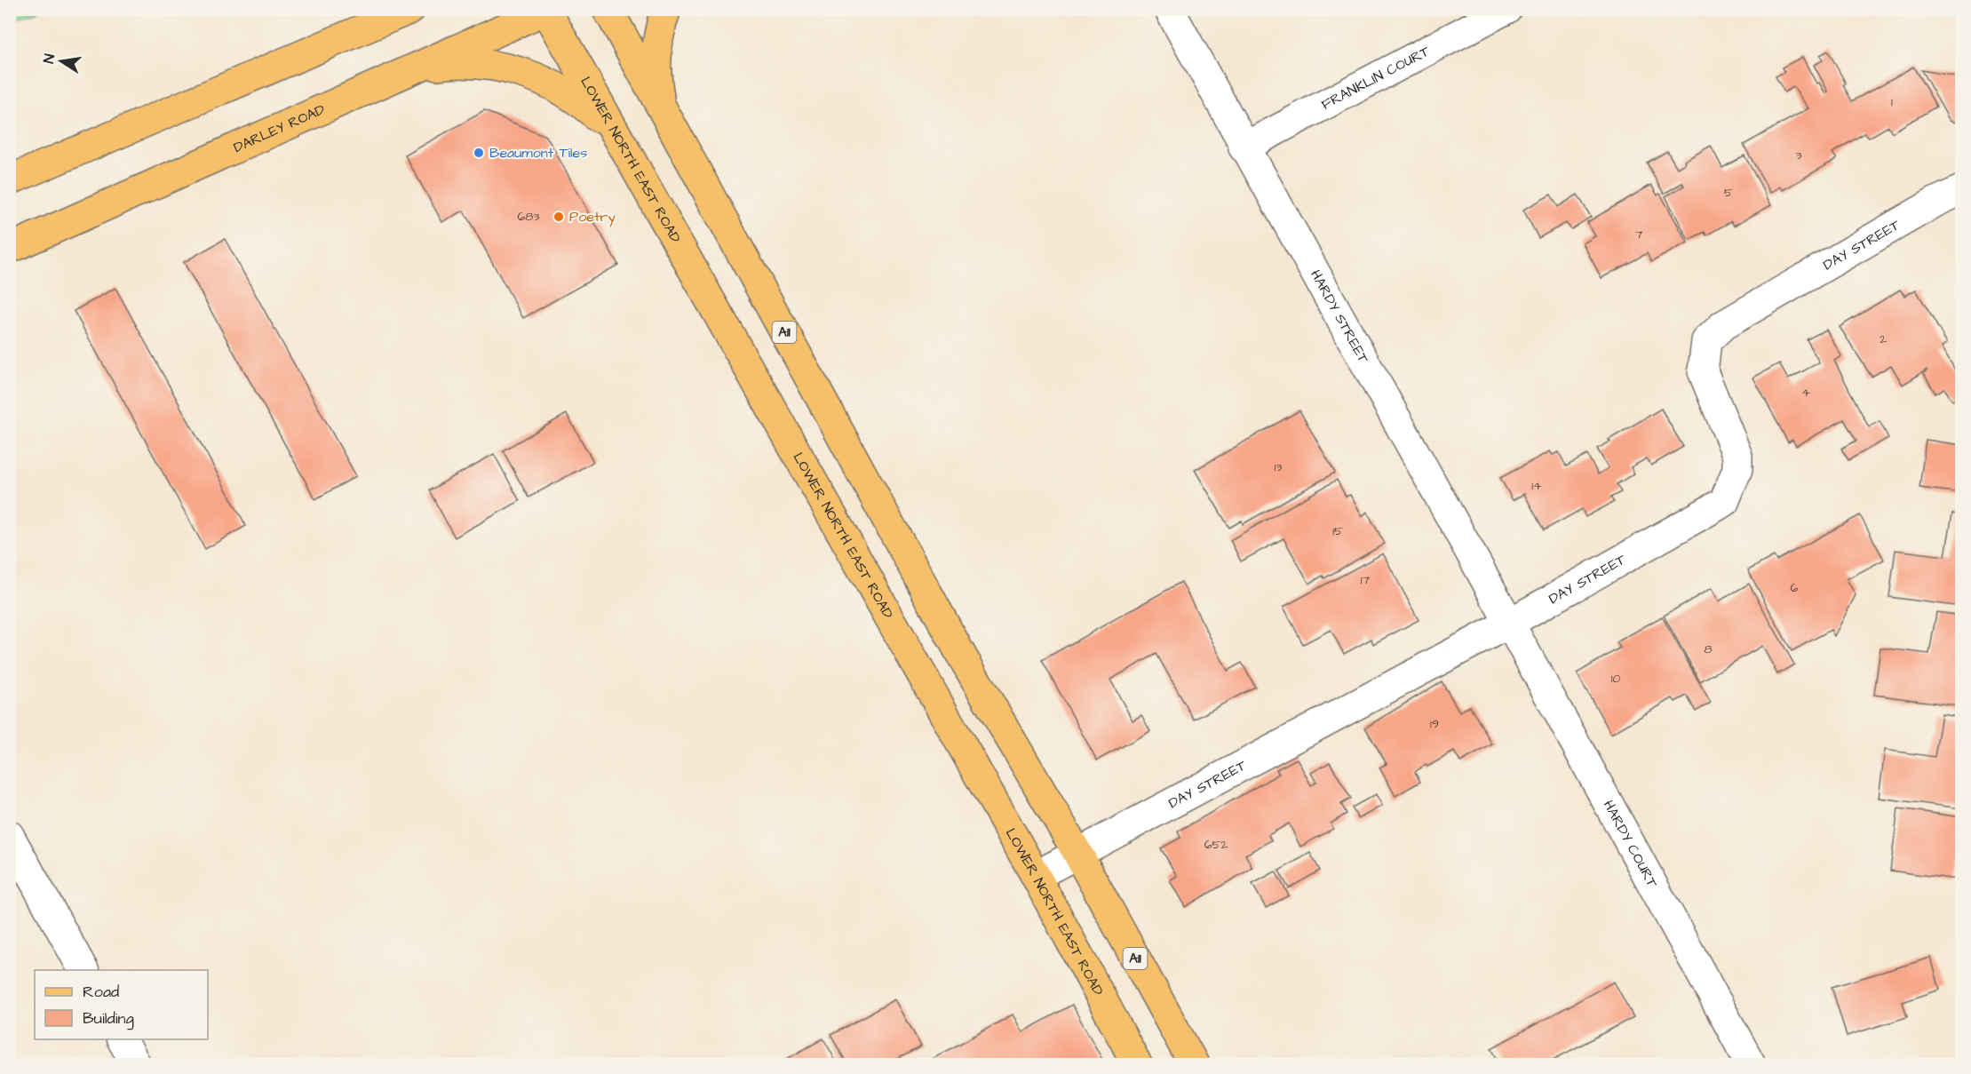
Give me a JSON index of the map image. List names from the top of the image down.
{
  "streets": {
    "main road": ["DARLEY ROAD", "LOWER NORTH EAST ROAD", "A11"],
    "street": [
      "FRANKLIN COURT",
      "DAY STREET",
      "HARDY STREET",
      "HARDY COURT"
    ]
  },
  "crossings": [
    ["FRANKLIN COURT", "HARDY STREET"],
    ["DARLEY ROAD", "LOWER NORTH EAST ROAD"],
    ["LOWER NORTH EAST ROAD", "DAY STREET"],
    ["DAY STREET", "HARDY STREET"],
    ["DAY STREET", "A11"],
    ["DAY STREET", "HARDY COURT"],
    ["HARDY STREET", "HARDY COURT"]
  ],
  "places": ["Beaumont Tiles", "Poetry"],
  "house_numbers": [
    "1",
    "3",
    "5",
    "683",
    "7",
    "2",
    "4",
    "13",
    "14",
    "15",
    "17",
    "6",
    "8",
    "10",
    "19",
    "652"
  ],
  "legend": ["Road", "Building"],
  "north": "left"
}
